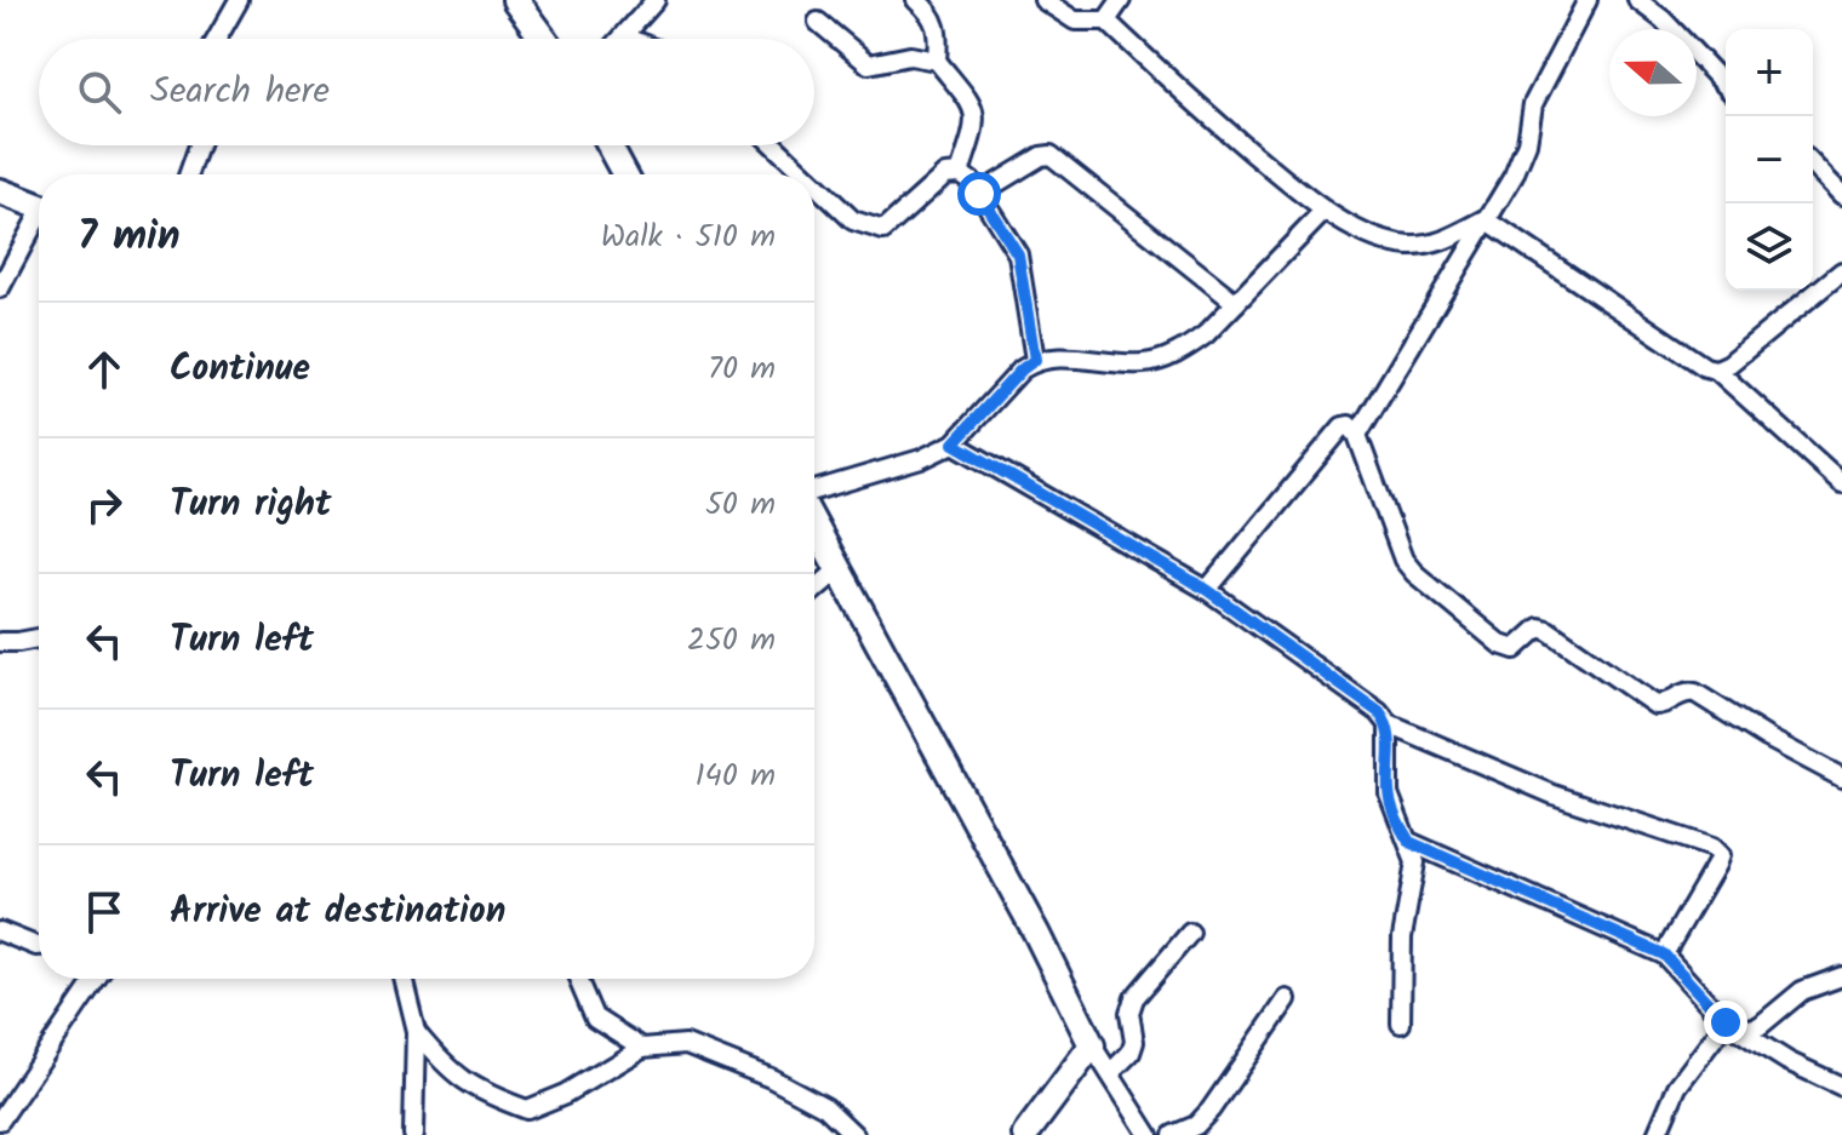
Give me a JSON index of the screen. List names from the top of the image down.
{
  "north": "left",
  "page": {
    "map_buttons": ["+", "−"],
    "search": "Search here",
    "heading": ["7 min", "Walk · 510 m"],
    "list": [
      ["Continue", "70 m"],
      ["Turn right", "50 m"],
      ["Turn left", "250 m"],
      ["Turn left", "140 m"],
      "Arrive at destination"
    ]
  }
}
